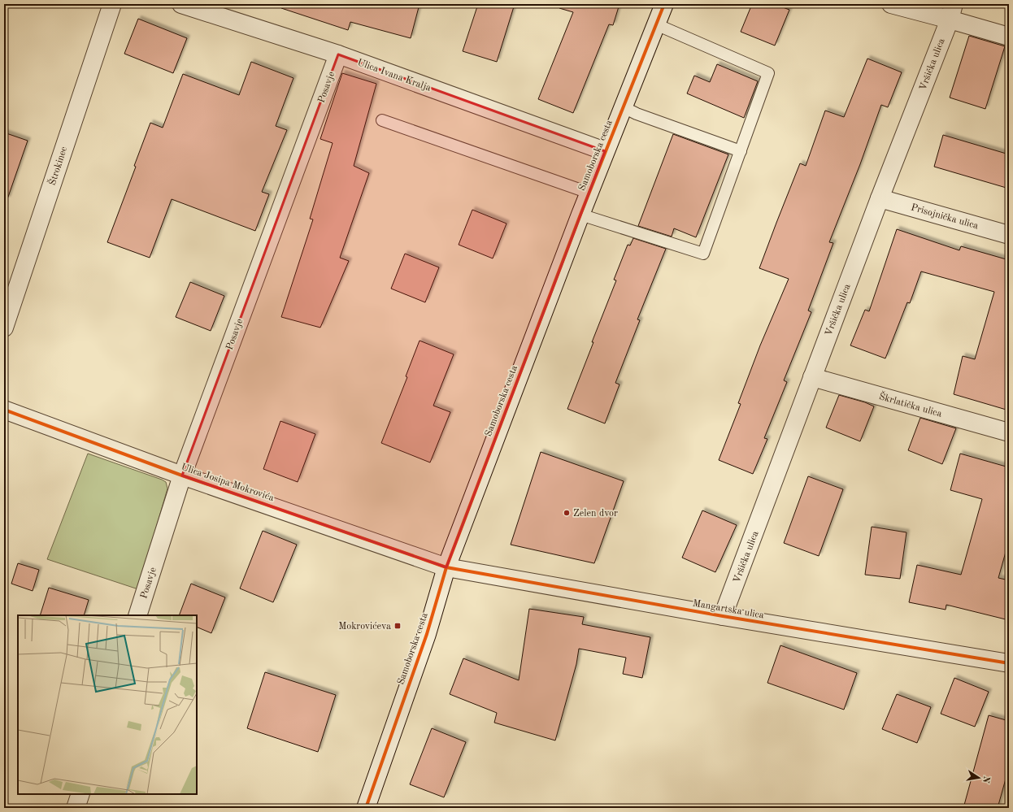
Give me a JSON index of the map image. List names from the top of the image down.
{
  "streets": {
    "street": [
      "Vršička ulica",
      "Ulica Ivana Kralja",
      "Posavje",
      "Samoborska cesta",
      "Štrokinec",
      "Prisojnička ulica",
      "Škrlatička ulica",
      "Ulica Josipa Mokrovića",
      "Mangartska ulica"
    ]
  },
  "crossings": [
    ["Vršička ulica", "Prisojnička ulica"],
    ["Vršička ulica", "Škrlatička ulica"],
    ["Vršička ulica", "Mangartska ulica"],
    ["Ulica Ivana Kralja", "Posavje"],
    ["Ulica Ivana Kralja", "Samoborska cesta"],
    ["Posavje", "Ulica Josipa Mokrovića"],
    ["Samoborska cesta", "Ulica Josipa Mokrovića"],
    ["Samoborska cesta", "Mangartska ulica"],
    ["Ulica Josipa Mokrovića", "Mangartska ulica"]
  ],
  "places": {
    "other": ["Zelen dvor"],
    "transit": ["Mokrovićeva"]
  },
  "north": "right"
}
